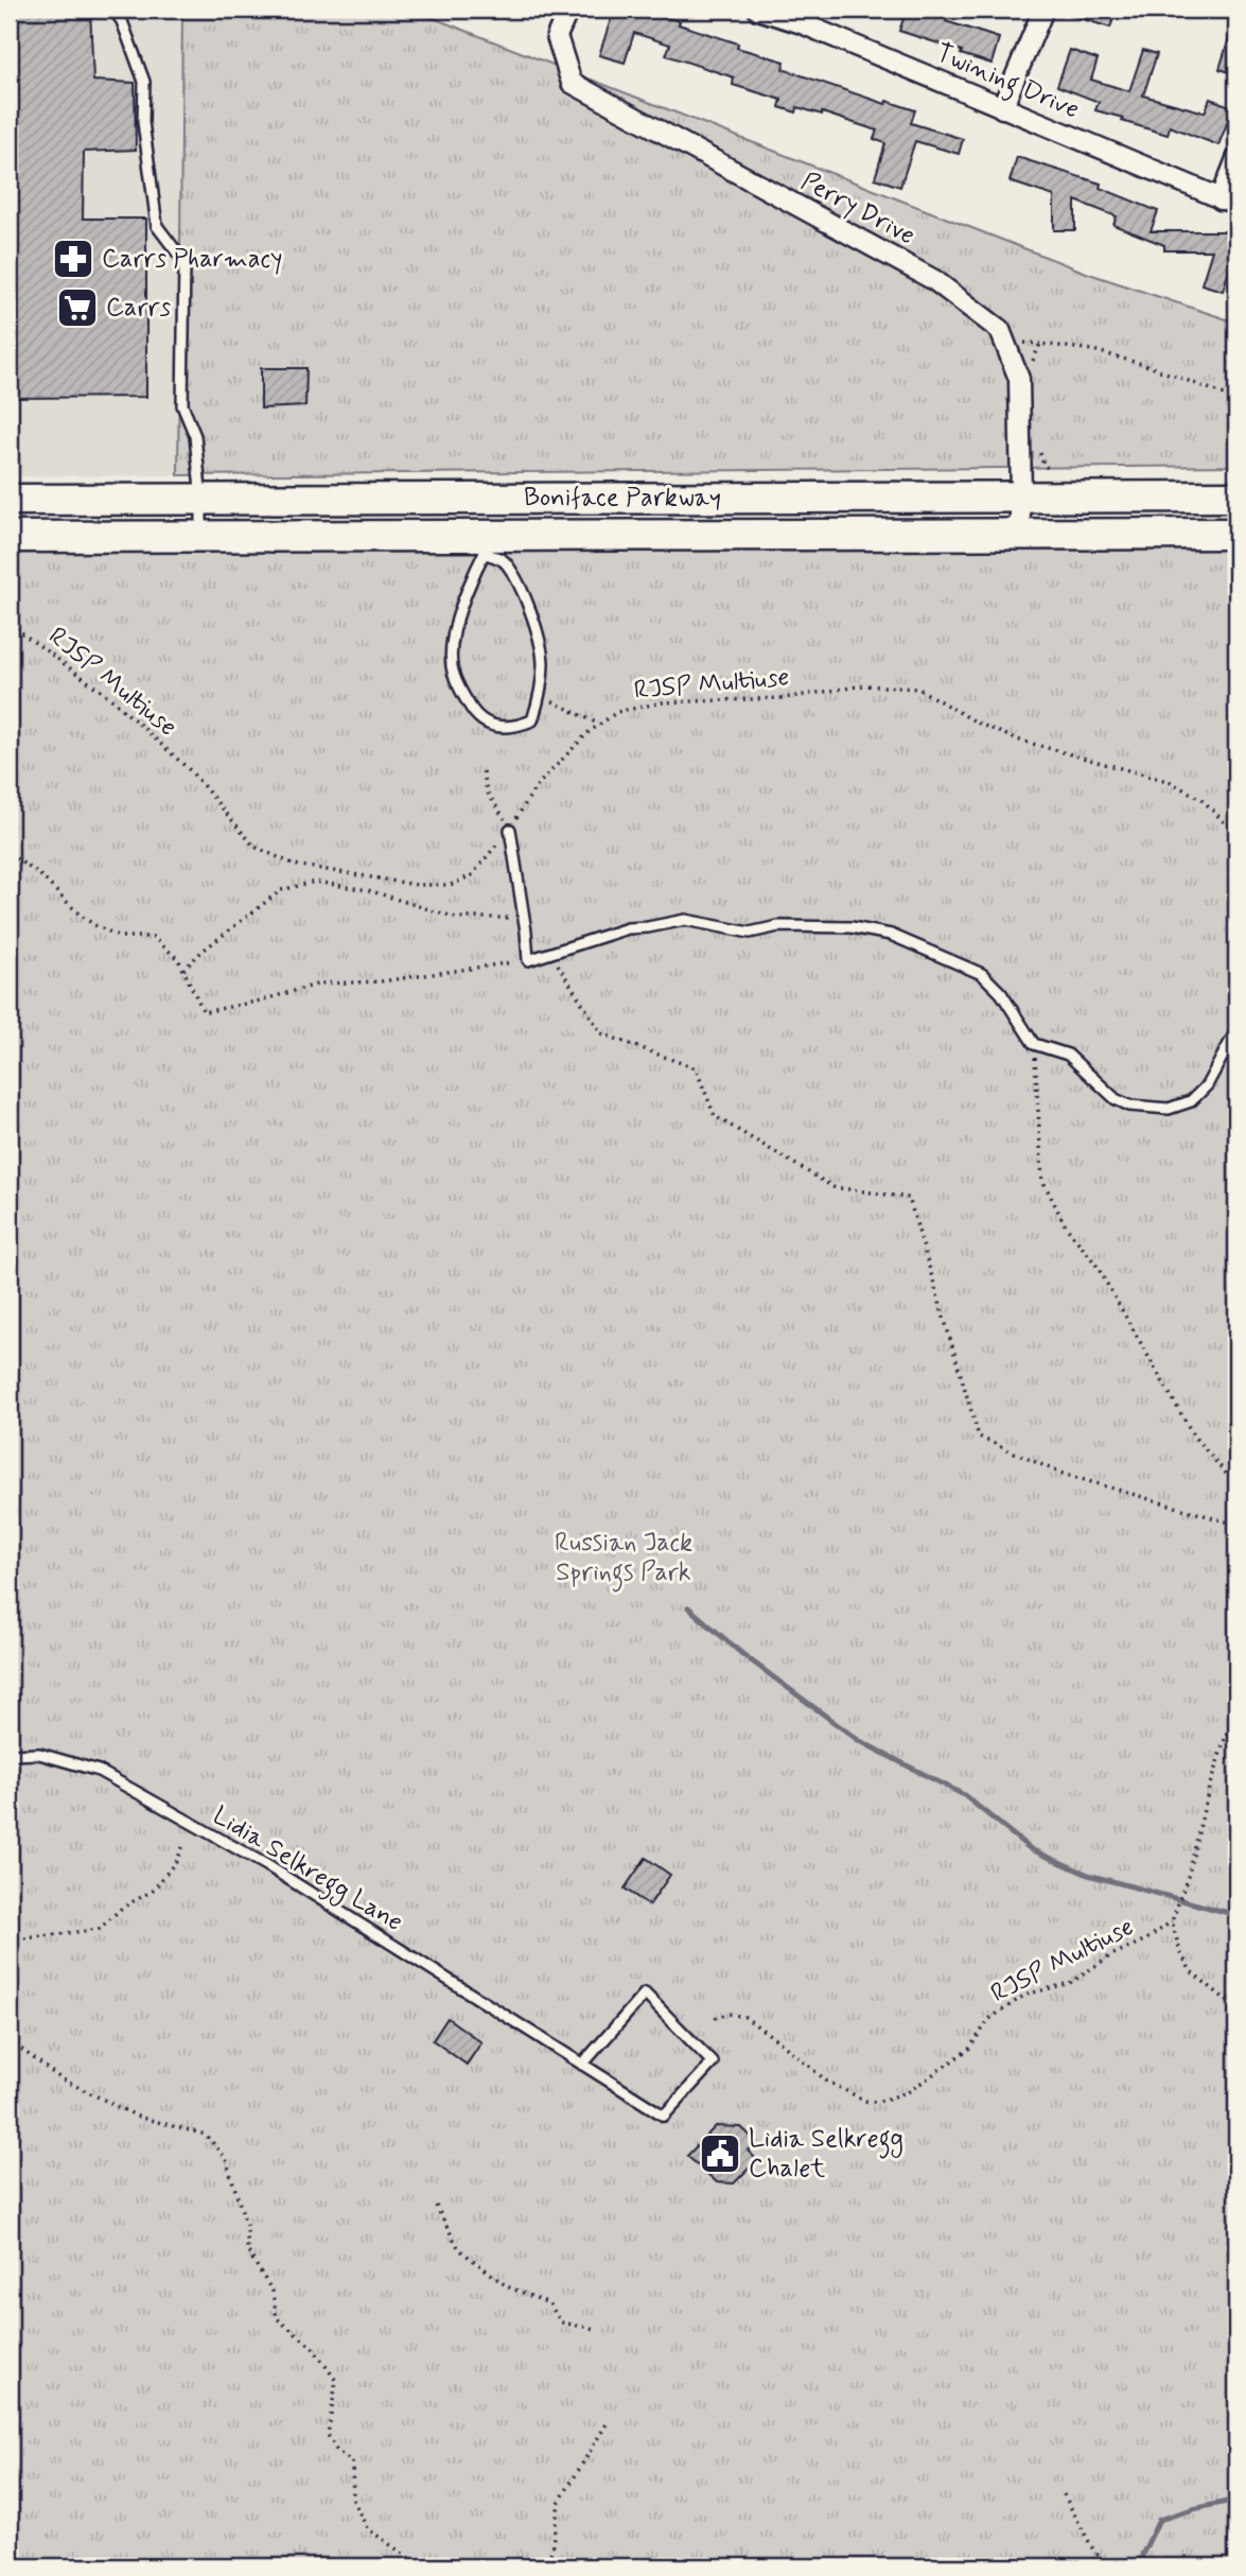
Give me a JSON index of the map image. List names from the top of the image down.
{
  "streets": {
    "main road": ["Boniface Parkway"],
    "street": ["Twining Drive", "Perry Drive"],
    "lane": ["Lidia Selkregg Lane"],
    "path": ["RJSP Multiuse"]
  },
  "crossings": [
    ["Perry Drive", "Boniface Parkway"]
  ],
  "parks": ["Russian Jack Springs Park"],
  "places": {
    "pharmacy": ["Carrs Pharmacy"],
    "supermarket": ["Carrs"],
    "public building": ["Lidia Selkregg Chalet"]
  }
}
